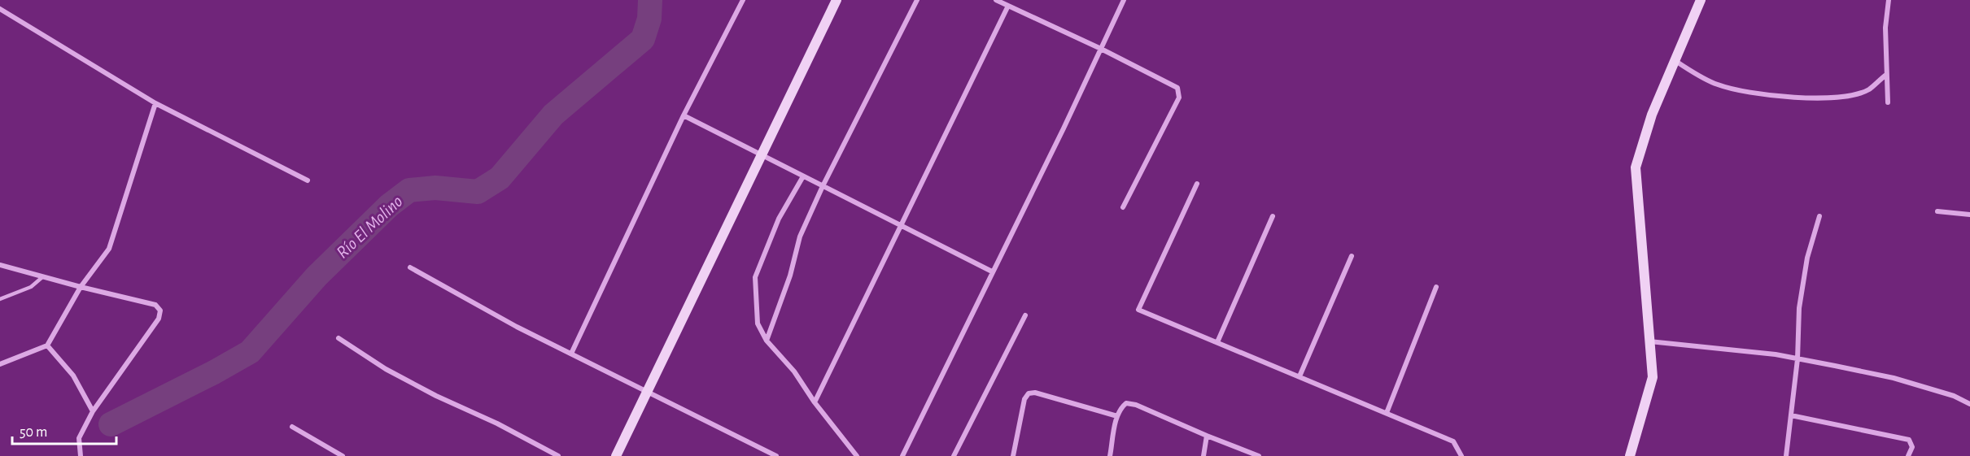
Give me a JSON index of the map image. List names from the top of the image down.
{
  "water": ["Río El Molino"],
  "scale_bar": "50 m"
}
